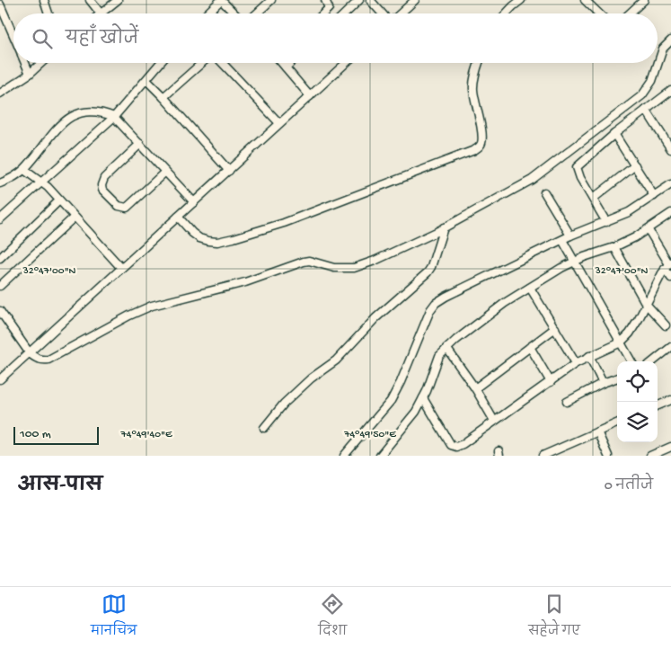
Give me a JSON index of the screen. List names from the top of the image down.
{
  "scale_bar": "100 m",
  "page": {
    "search": "यहाँ खोजें",
    "scale": "100 m",
    "heading": ["आस-पास", "0 नतीजे"],
    "nav": ["मानचित्र", "दिशा", "सहेजे गए"]
  },
  "coordinates": ["32°47'00\"N", "74°49'40\"E", "74°49'50\"E"]
}
